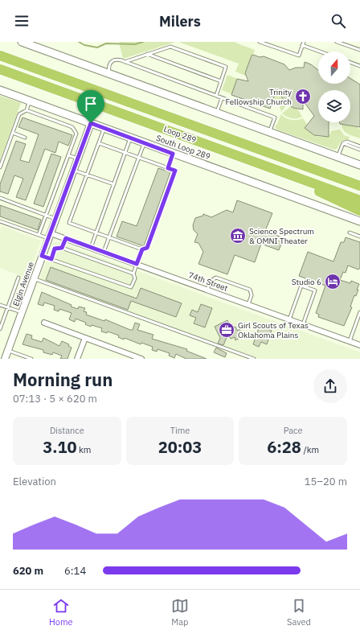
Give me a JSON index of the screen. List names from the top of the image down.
{
  "streets": {
    "highway": ["Loop 289"],
    "main road": ["South Loop 289"],
    "street": ["74th Street", "Elgin Avenue"]
  },
  "crossings": [
    ["South Loop 289", "Elgin Avenue"],
    ["74th Street", "Elgin Avenue"]
  ],
  "places": {
    "church": ["Trinity Fellowship Church"],
    "museum": ["Science Spectrum & OMNI Theater"],
    "hotel": ["Studio 6"],
    "office": ["Girl Scouts of Texas Oklahoma Plains"]
  },
  "north": "top",
  "page": {
    "header": "Milers",
    "heading": ["Morning run", "07:13 · 5 × 620 m"],
    "stats": [
      ["Distance", "3.10 km"],
      ["Time", "20:03"],
      ["Pace", "6:28 /km"]
    ],
    "chart": ["Elevation", "15–20 m"],
    "list": [
      {
        "name": "620 m",
        "note": "6:14"
      }
    ],
    "tabs": ["Home", "Map", "Saved"]
  }
}
